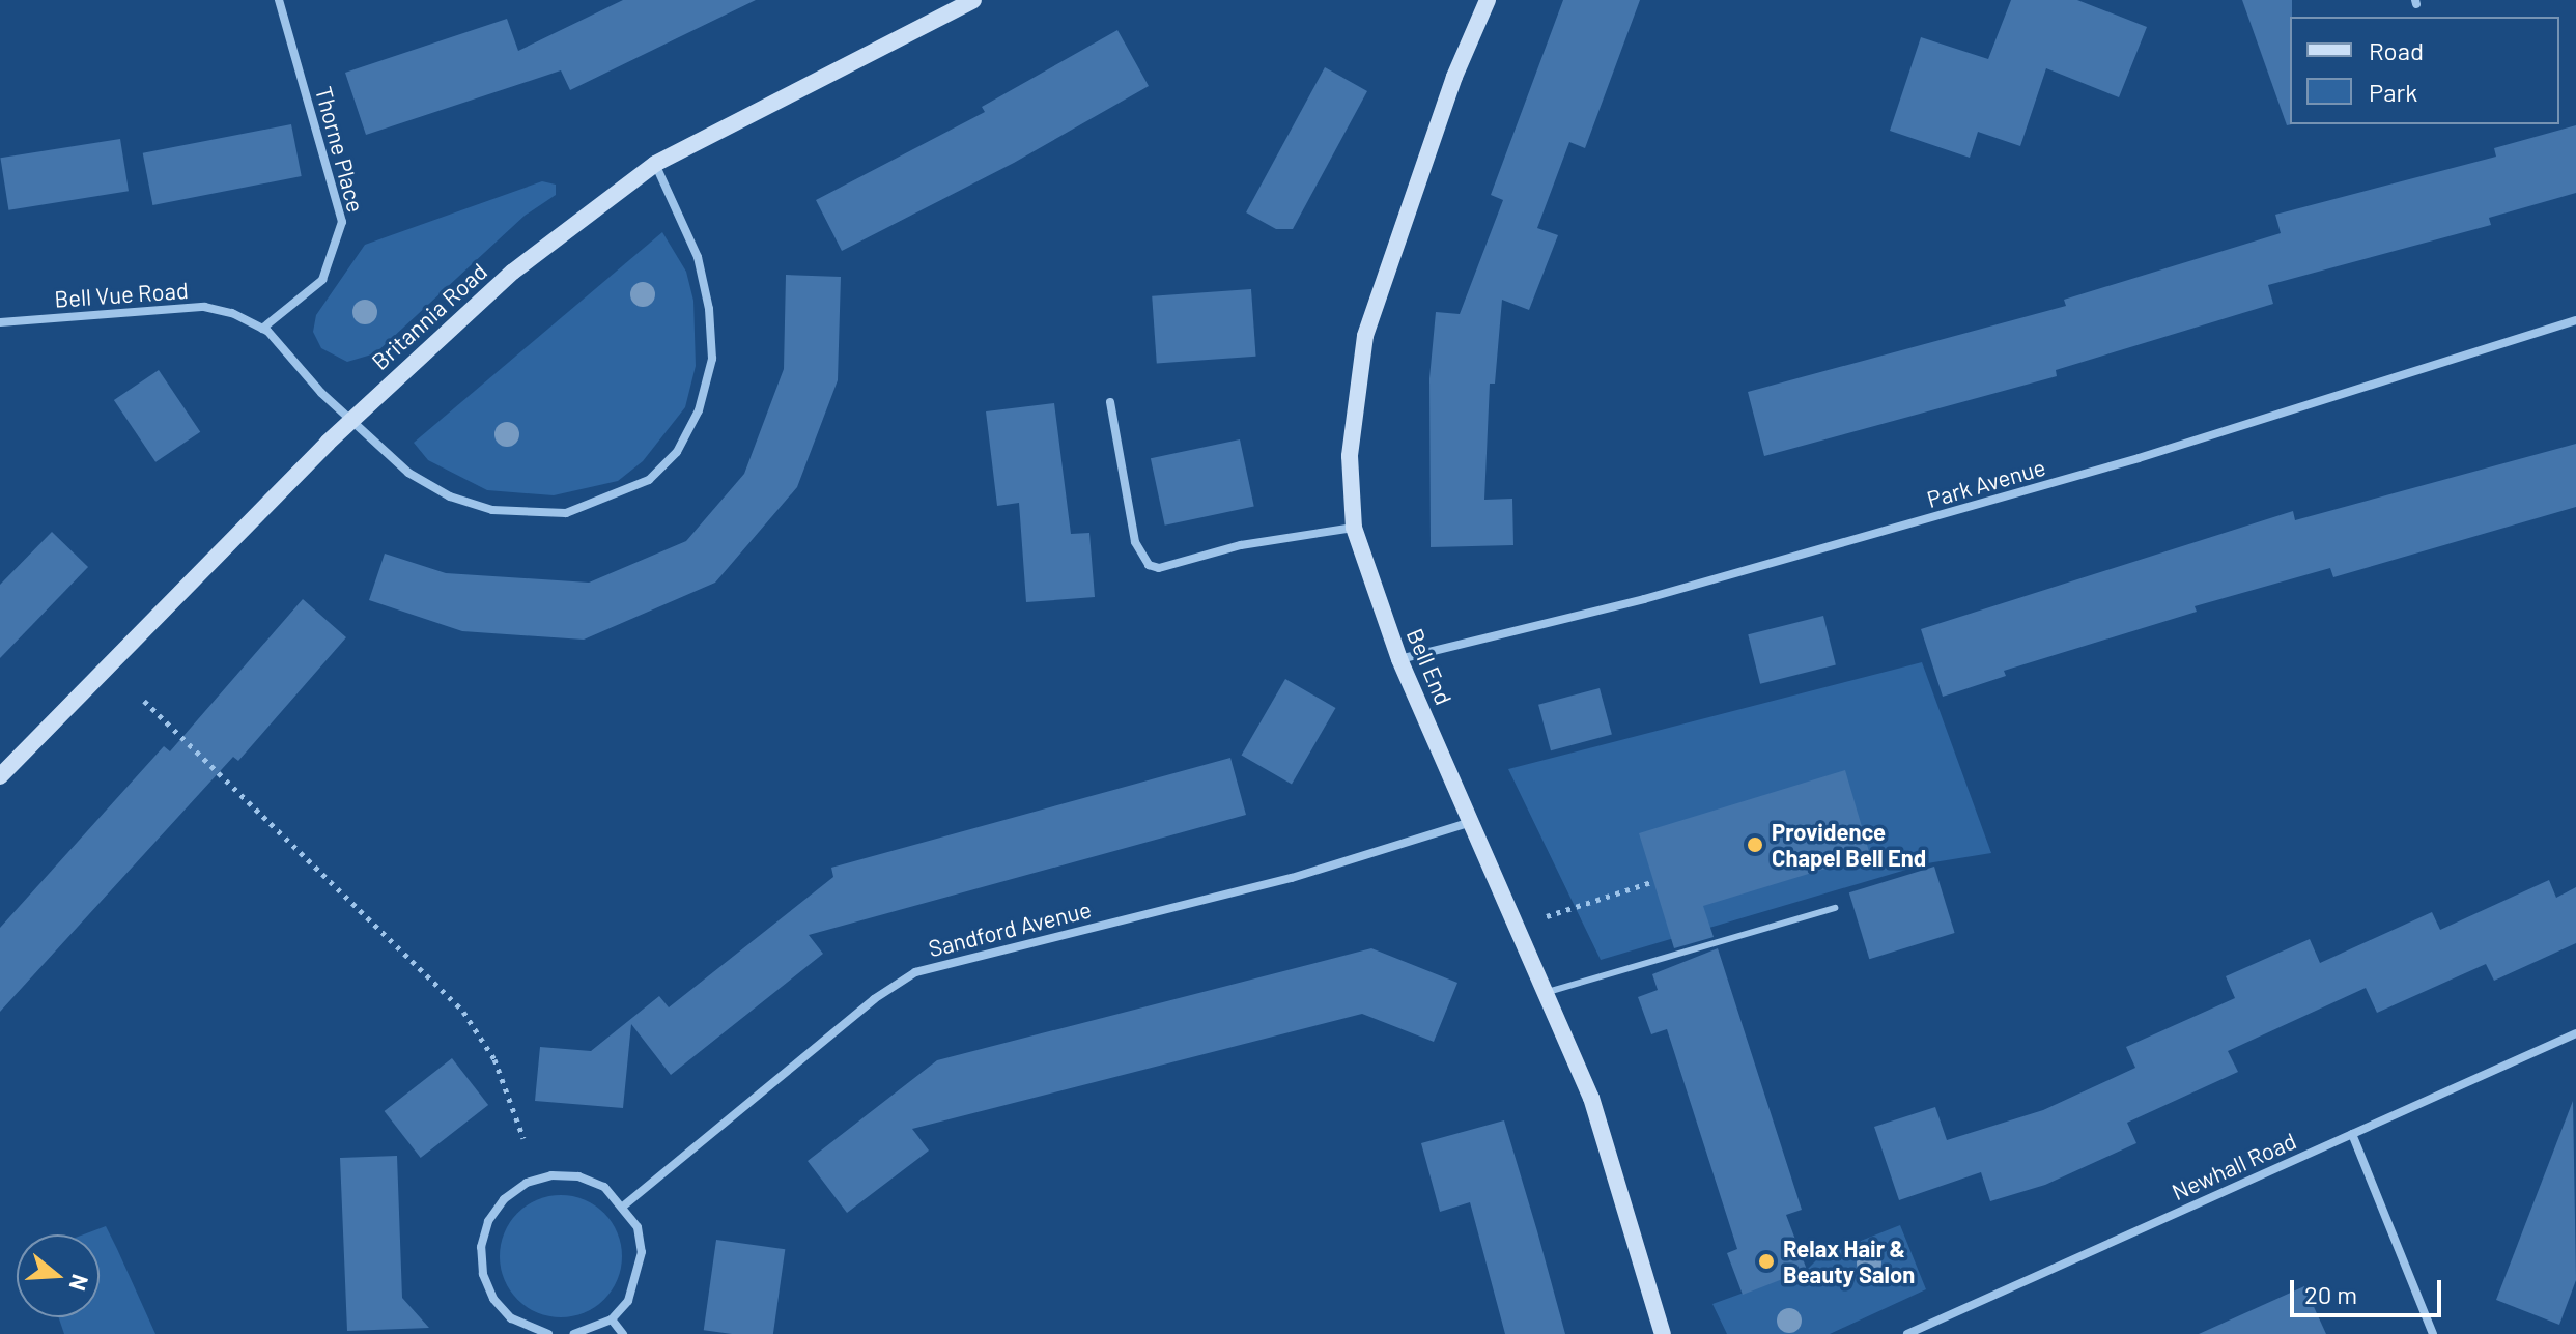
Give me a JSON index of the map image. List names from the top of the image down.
{
  "streets": {
    "street": [
      "Thorne Place",
      "Bell Vue Road",
      "Britannia Road",
      "Park Avenue",
      "Bell End",
      "Sandford Avenue",
      "Newhall Road"
    ]
  },
  "crossings": [
    ["Thorne Place", "Bell Vue Road"],
    ["Bell Vue Road", "Britannia Road"],
    ["Park Avenue", "Bell End"],
    ["Bell End", "Sandford Avenue"]
  ],
  "places": ["Providence Chapel Bell End", "Relax Hair & Beauty Salon"],
  "legend": ["Road", "Park"],
  "scale_bar": "20 m",
  "north": "right"
}
